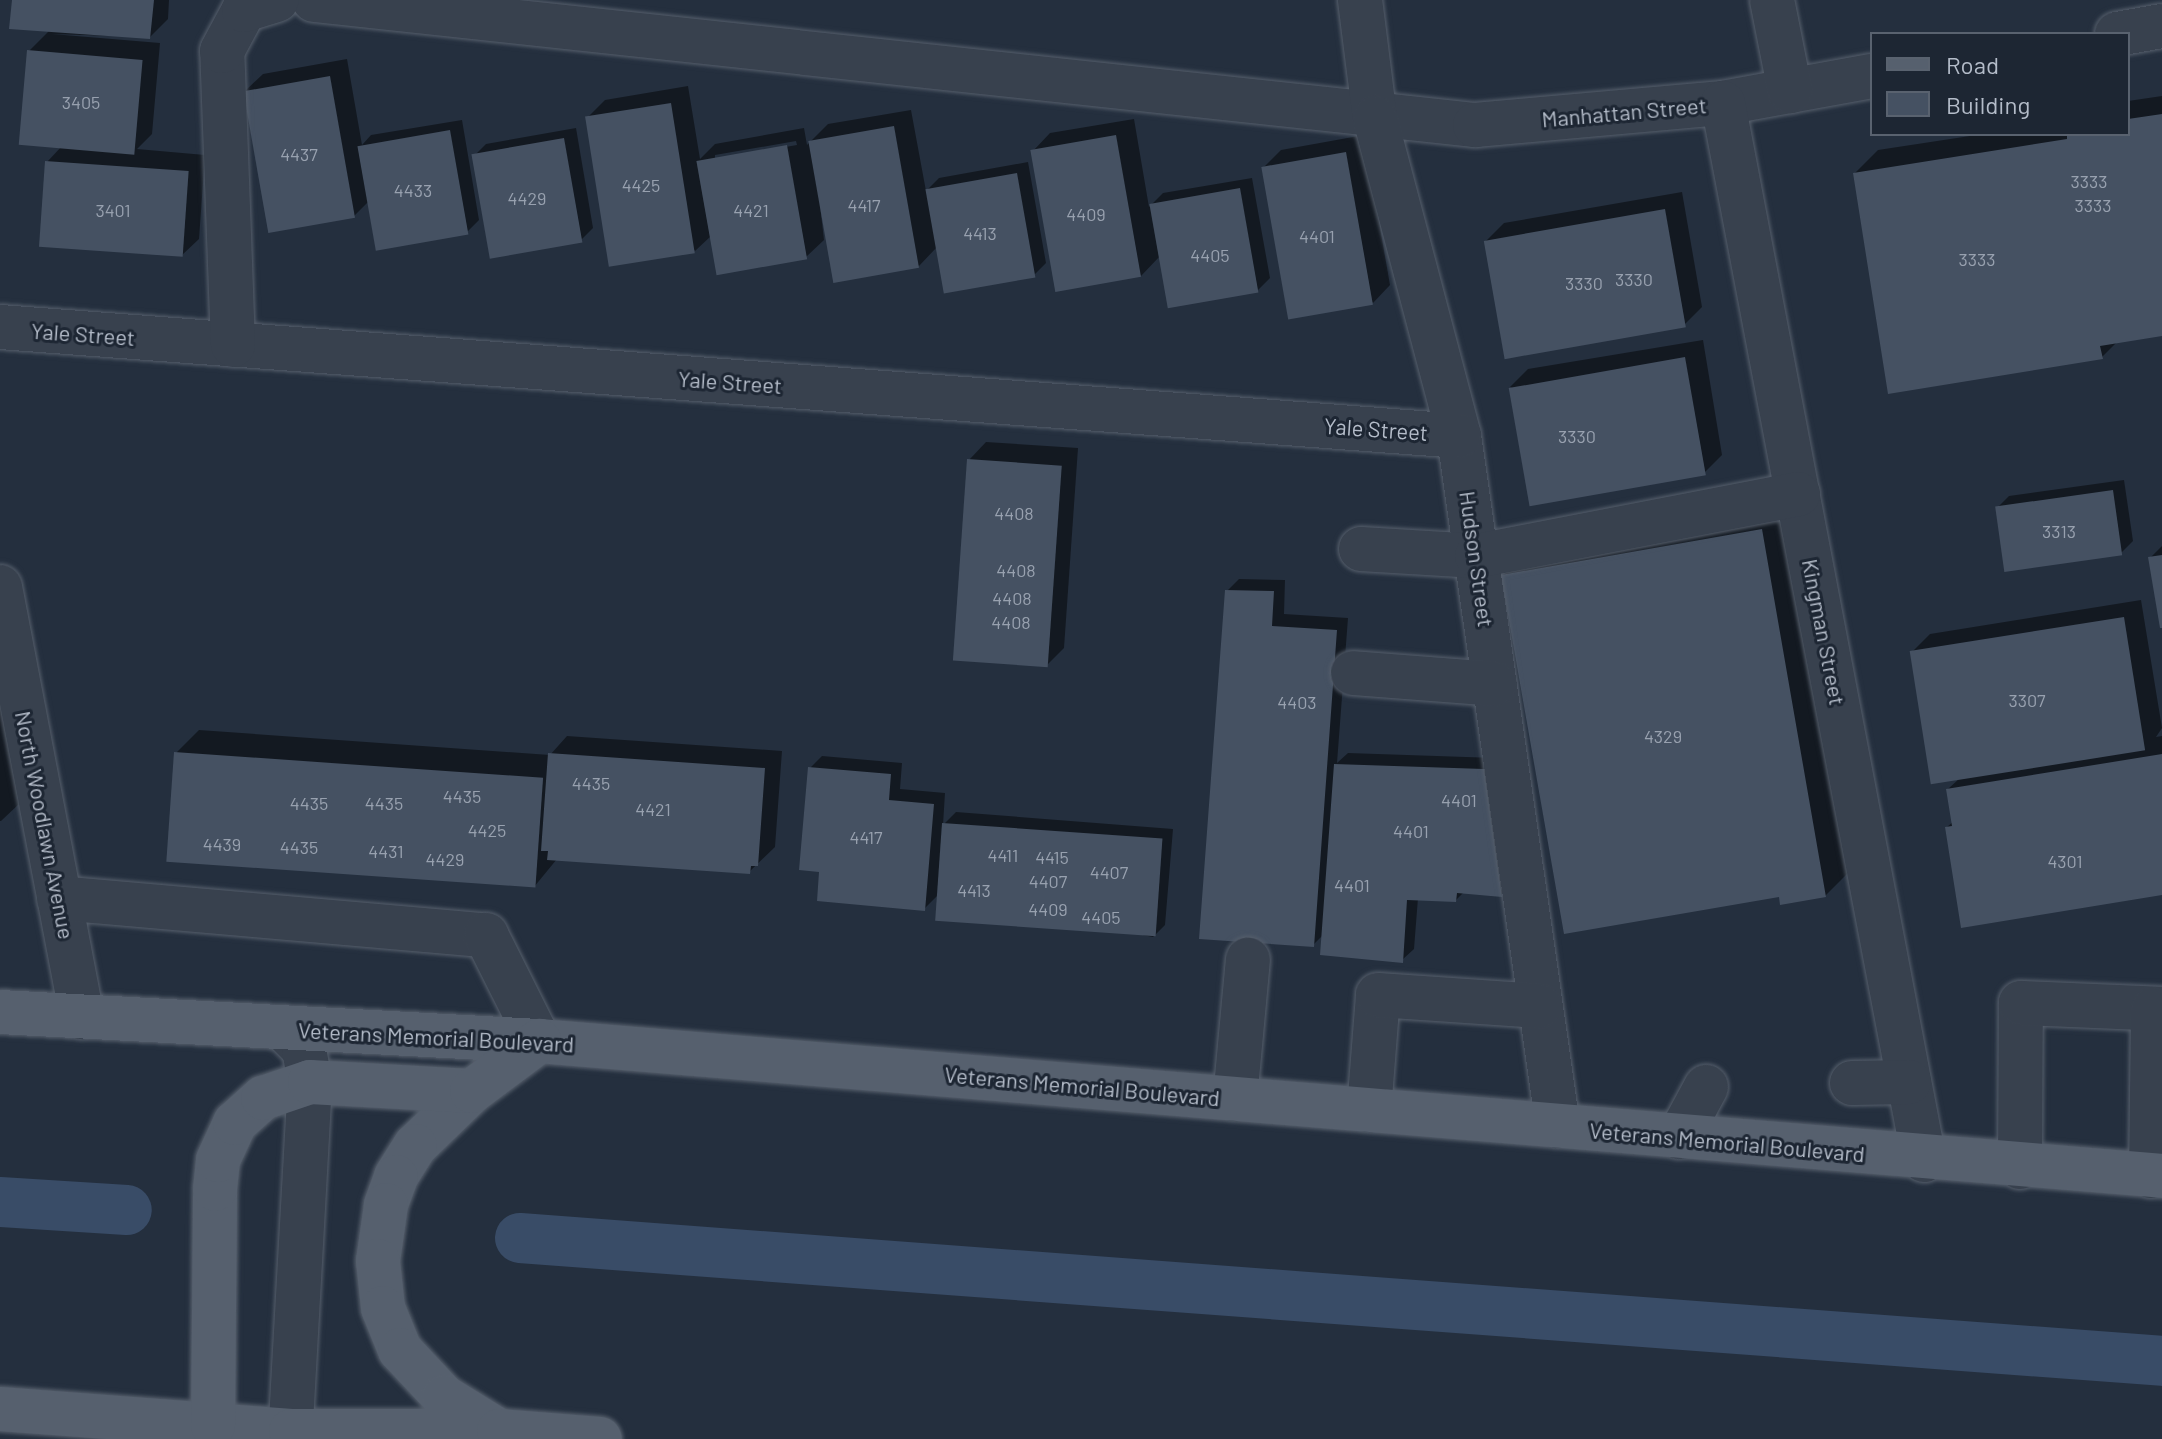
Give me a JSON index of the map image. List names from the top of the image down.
{
  "streets": {
    "main road": ["Veterans Memorial Boulevard"],
    "street": [
      "Manhattan Street",
      "Yale Street",
      "Hudson Street",
      "Kingman Street",
      "North Woodlawn Avenue"
    ]
  },
  "crossings": [
    ["Manhattan Street", "Hudson Street"],
    ["Manhattan Street", "Kingman Street"],
    ["Yale Street", "Hudson Street"],
    ["Hudson Street", "Veterans Memorial Boulevard"],
    ["Kingman Street", "Veterans Memorial Boulevard"],
    ["North Woodlawn Avenue", "Veterans Memorial Boulevard"]
  ],
  "house_numbers": [
    "3405",
    "4437",
    "3333",
    "4425",
    "4433",
    "4429",
    "4417",
    "3333",
    "3401",
    "4421",
    "4409",
    "4413",
    "4401",
    "4405",
    "3333",
    "3330",
    "3330",
    "3330",
    "4408",
    "3313",
    "4408",
    "4408",
    "4408",
    "3307",
    "4403",
    "4329",
    "4435",
    "4435",
    "4401",
    "4435",
    "4435",
    "4421",
    "4425",
    "4401",
    "4417",
    "4439",
    "4435",
    "4431",
    "4411",
    "4415",
    "4429",
    "4301",
    "4407",
    "4407",
    "4401",
    "4413",
    "4409",
    "4405"
  ],
  "legend": ["Road", "Building"]
}
